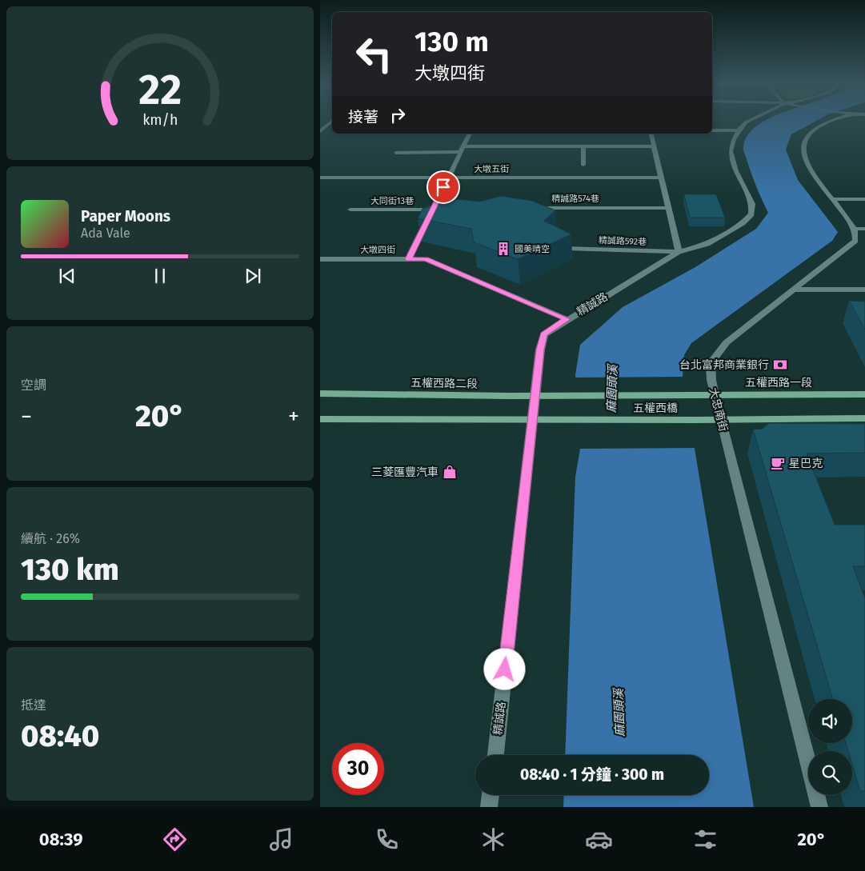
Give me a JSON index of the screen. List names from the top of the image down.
{
  "streets": {
    "main road": ["五權西路一段", "五權西路二段", "五權西橋"],
    "street": [
      "大墩五街",
      "精誠路574巷",
      "大同街13巷",
      "精誠路592巷",
      "大墩四街",
      "精誠路",
      "大忠南街"
    ]
  },
  "crossings": [
    ["精誠路592巷", "精誠路"],
    ["大墩四街", "精誠路"],
    ["精誠路", "五權西路二段"],
    ["精誠路", "五權西橋"],
    ["五權西路一段", "五權西橋"],
    ["五權西路一段", "大忠南街"],
    ["五權西路二段", "五權西橋"],
    ["五權西橋", "大忠南街"]
  ],
  "water": ["麻園頭溪"],
  "places": {
    "building": ["國美晴空"],
    "bank": ["台北富邦商業銀行"],
    "cafe": ["星巴克"],
    "shop": ["三菱匯豐汽車"]
  },
  "page": {
    "turn": ["130 m", "大墩四街"],
    "then": "接著",
    "song": ["Paper Moons", "Ada Vale"],
    "tile": [
      "空調",
      ["續航 · 26%", "130 km"],
      ["抵達", "08:40"]
    ],
    "heat": ["−", "20°", "+"],
    "limit": "30",
    "trip": "08:40 · 1 分鐘 · 300 m",
    "tabs": ["08:39", "20°"],
    "gauge": ["22", "km/h"]
  }
}
